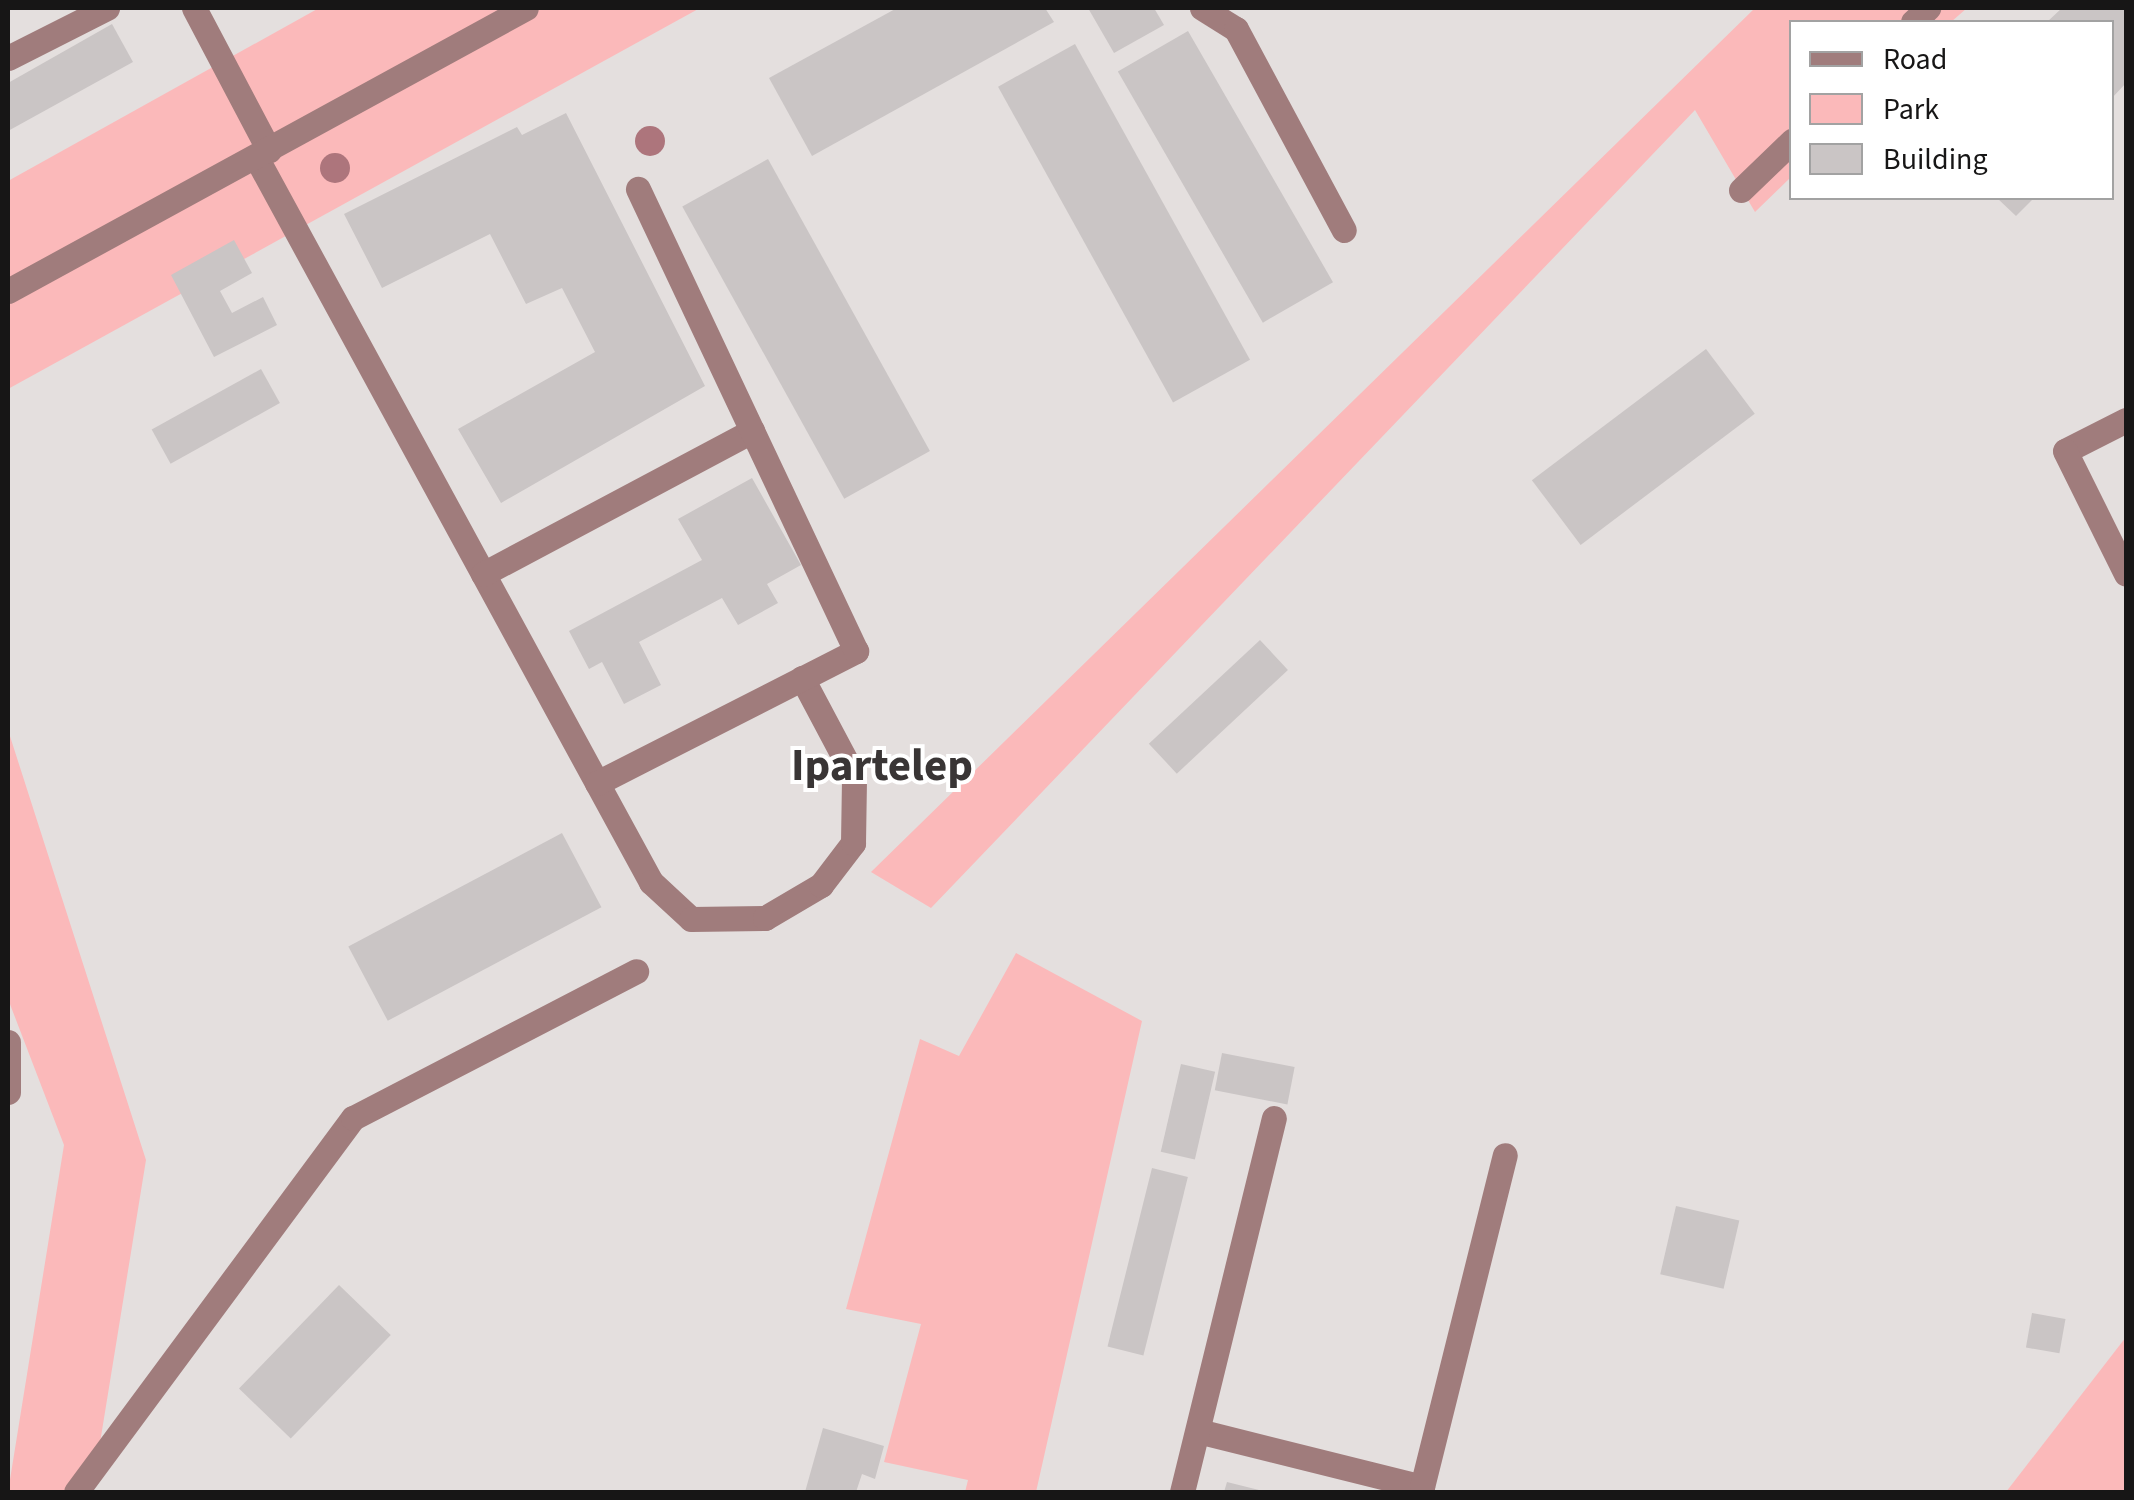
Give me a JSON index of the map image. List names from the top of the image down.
{
  "districts": ["Ipartelep"],
  "legend": ["Road", "Park", "Building"]
}
